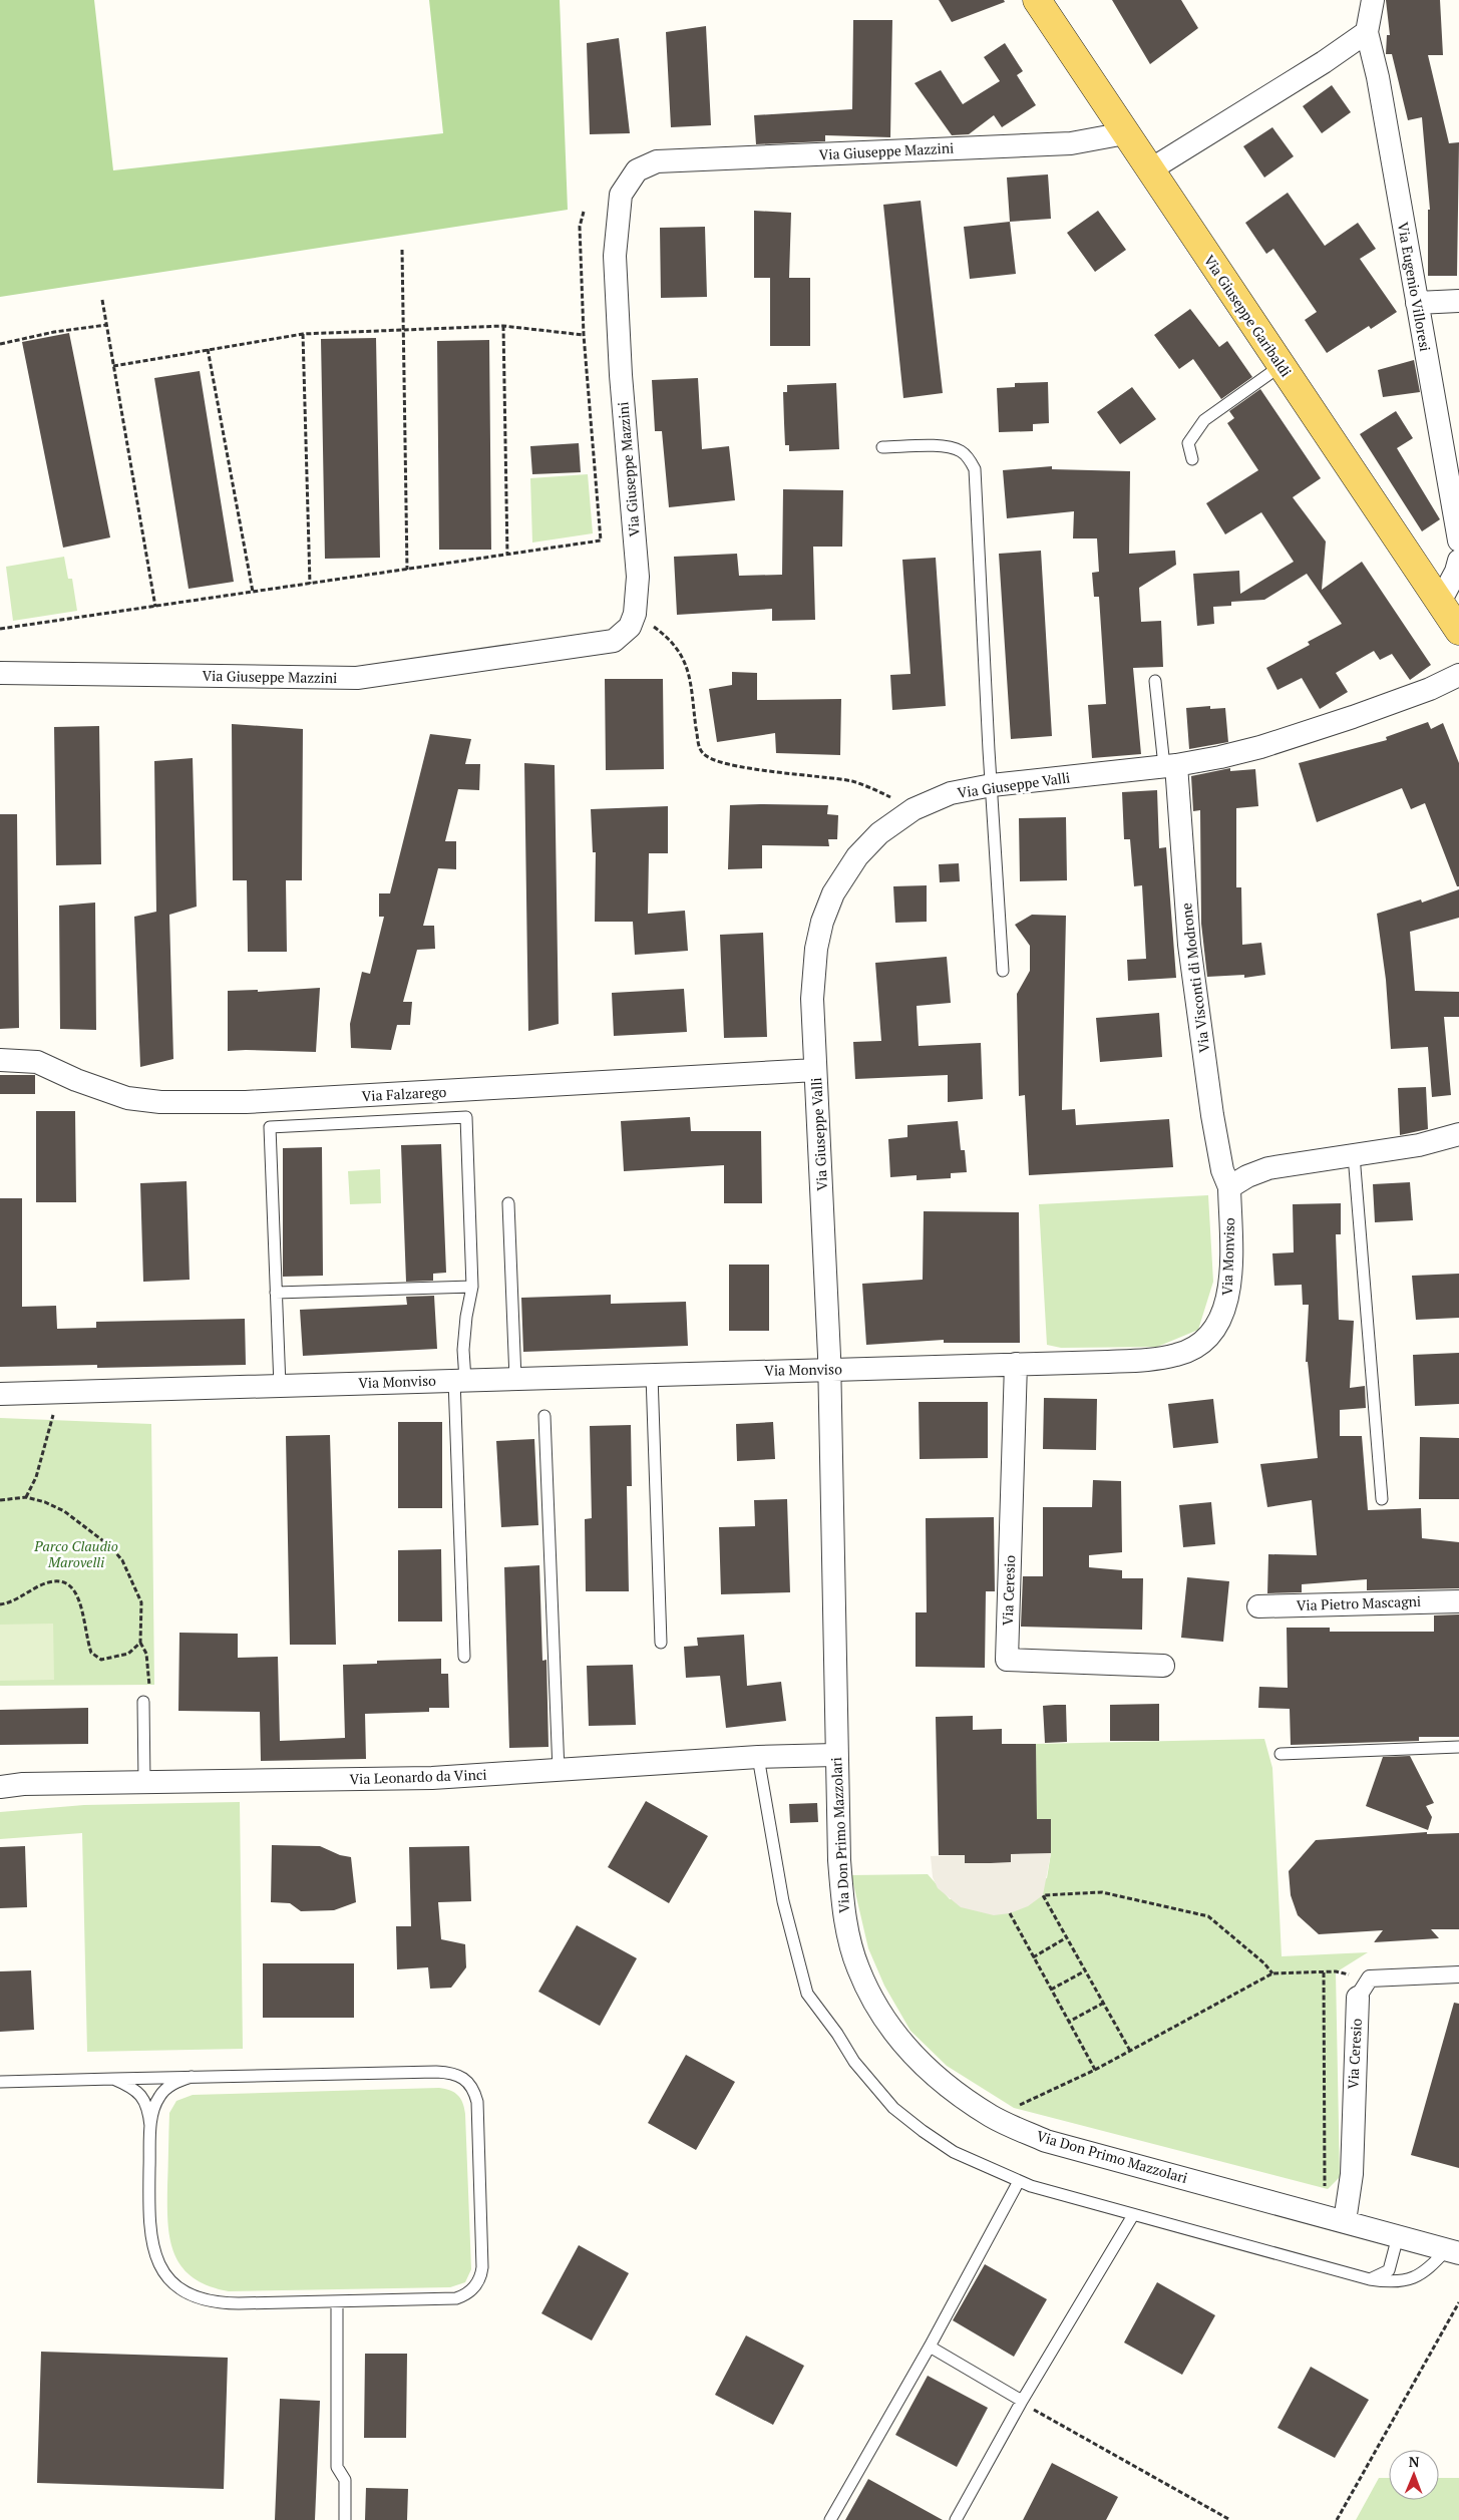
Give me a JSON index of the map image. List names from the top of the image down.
{
  "streets": {
    "main road": ["Via Giuseppe Garibaldi"],
    "street": [
      "Via Giuseppe Mazzini",
      "Via Eugenio Villoresi",
      "Via Giuseppe Valli",
      "Via Visconti di Modrone",
      "Via Falzarego",
      "Via Monviso",
      "Via Ceresio",
      "Via Pietro Mascagni",
      "Via Leonardo da Vinci",
      "Via Don Primo Mazzolari"
    ]
  },
  "crossings": [
    ["Via Giuseppe Mazzini", "Via Giuseppe Garibaldi"],
    ["Via Giuseppe Valli", "Via Visconti di Modrone"],
    ["Via Giuseppe Valli", "Via Falzarego"],
    ["Via Giuseppe Valli", "Via Monviso"],
    ["Via Giuseppe Valli", "Via Don Primo Mazzolari"],
    ["Via Visconti di Modrone", "Via Monviso"],
    ["Via Monviso", "Via Ceresio"],
    ["Via Monviso", "Via Don Primo Mazzolari"],
    ["Via Ceresio", "Via Don Primo Mazzolari"],
    ["Via Leonardo da Vinci", "Via Don Primo Mazzolari"]
  ],
  "parks": ["Parco Claudio Marovelli"],
  "north": "top"
}
